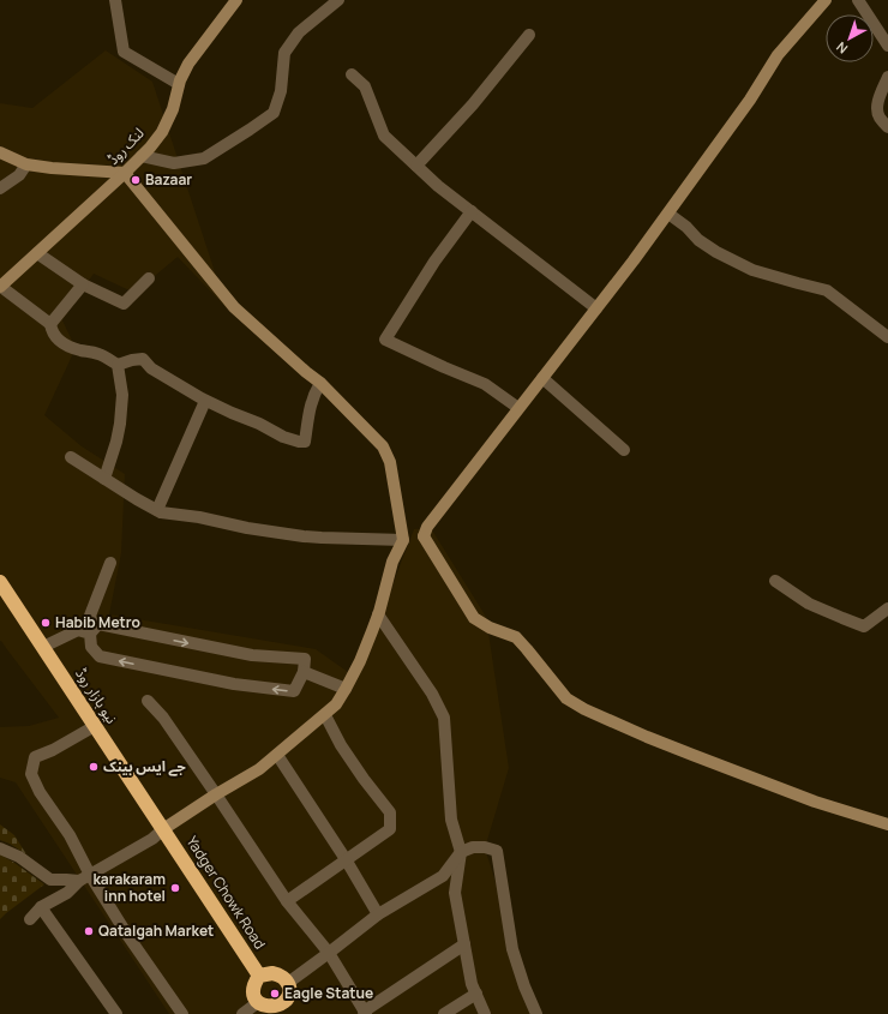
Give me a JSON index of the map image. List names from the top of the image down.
{
  "streets": {
    "highway": ["نیو بازار روڈ", "Yadger Chowk Road"],
    "main road": ["لنک روڈ"]
  },
  "crossings": [
    ["نیو بازار روڈ", "Yadger Chowk Road"]
  ],
  "places": [
    "Bazaar",
    "Habib Metro",
    "جے ایس بینک",
    "karakaram inn hotel",
    "Qatalgah Market",
    "Eagle Statue"
  ],
  "north": "bottom left"
}
